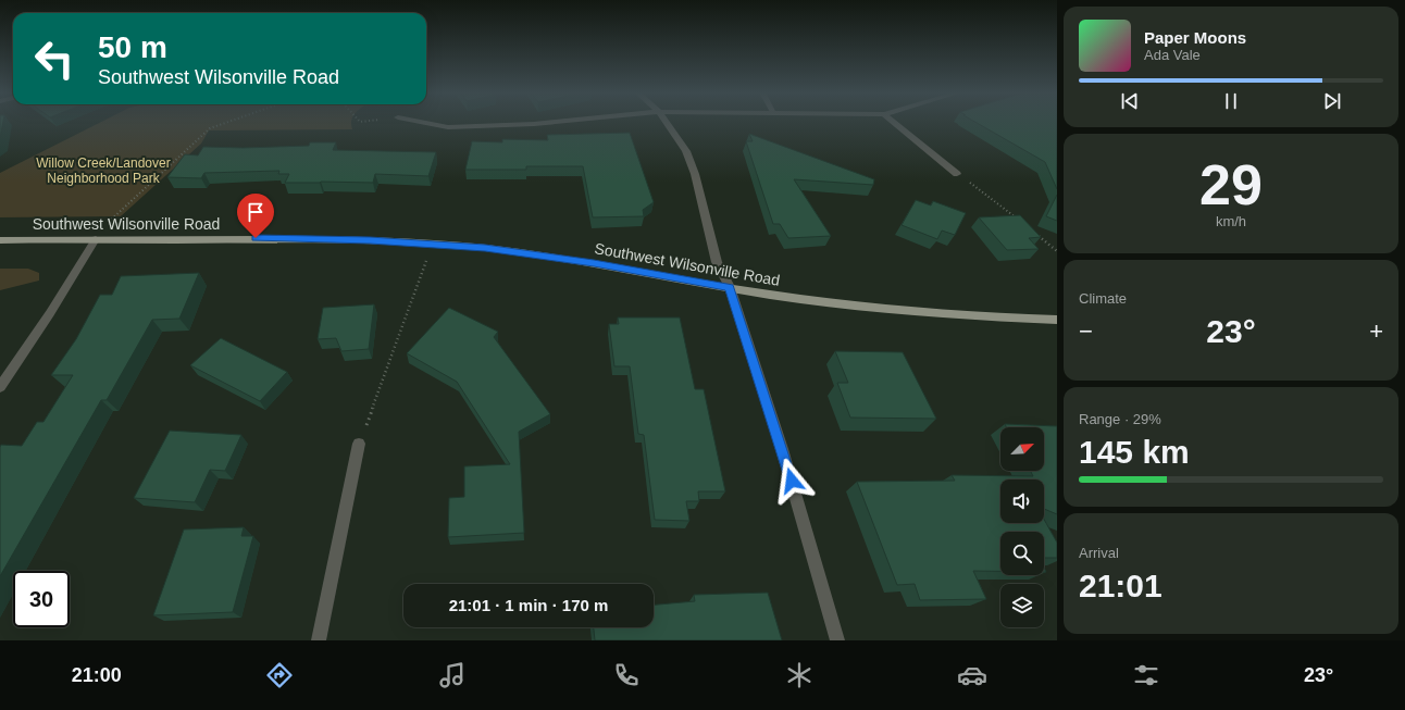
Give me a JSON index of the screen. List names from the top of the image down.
{
  "streets": {
    "main road": ["Southwest Wilsonville Road"]
  },
  "parks": ["Willow Creek/Landover Neighborhood Park"],
  "north": "top right",
  "page": {
    "turn": ["50 m", "Southwest Wilsonville Road"],
    "song": ["Paper Moons", "Ada Vale"],
    "tile": [
      ["29", "km/h"],
      "Climate",
      ["Range · 29%", "145 km"],
      ["Arrival", "21:01"]
    ],
    "heat": ["−", "23°", "+"],
    "limit": "30",
    "trip": "21:01 · 1 min · 170 m",
    "tabs": ["21:00", "23°"]
  }
}
